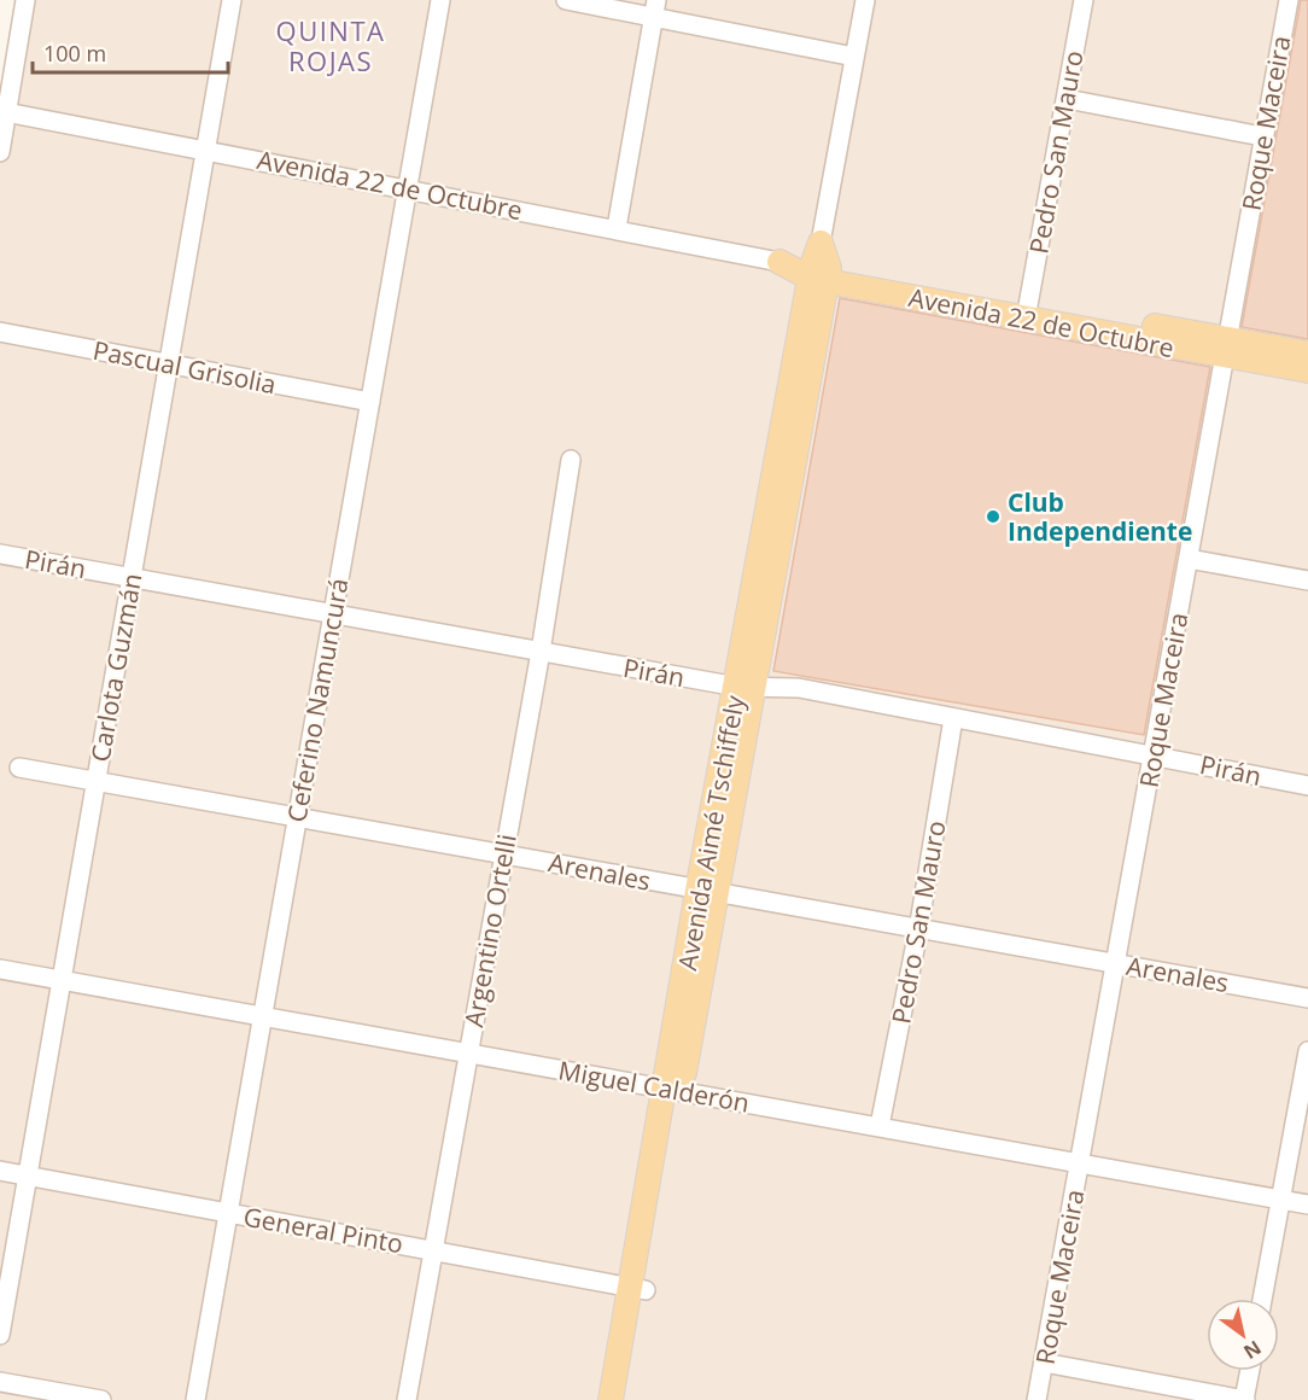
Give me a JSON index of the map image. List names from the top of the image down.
{
  "streets": {
    "main road": ["Avenida 22 de Octubre", "Avenida Aimé Tschiffely"],
    "street": [
      "Roque Maceira",
      "Pedro San Mauro",
      "Pascual Grisolia",
      "Pirán",
      "Carlota Guzmán",
      "Ceferino Namuncurá",
      "Arenales",
      "Argentino Ortelli",
      "Miguel Calderón",
      "General Pinto"
    ]
  },
  "crossings": [
    ["Roque Maceira", "Avenida 22 de Octubre"],
    ["Roque Maceira", "Pirán"],
    ["Roque Maceira", "Arenales"],
    ["Roque Maceira", "Miguel Calderón"],
    ["Pedro San Mauro", "Avenida 22 de Octubre"],
    ["Pedro San Mauro", "Pirán"],
    ["Pedro San Mauro", "Arenales"],
    ["Pedro San Mauro", "Miguel Calderón"],
    ["Avenida 22 de Octubre", "Carlota Guzmán"],
    ["Avenida 22 de Octubre", "Ceferino Namuncurá"],
    ["Avenida 22 de Octubre", "Avenida Aimé Tschiffely"],
    ["Pascual Grisolia", "Carlota Guzmán"],
    ["Pascual Grisolia", "Ceferino Namuncurá"],
    ["Pirán", "Carlota Guzmán"],
    ["Pirán", "Ceferino Namuncurá"],
    ["Pirán", "Avenida Aimé Tschiffely"],
    ["Pirán", "Argentino Ortelli"],
    ["Carlota Guzmán", "Arenales"],
    ["Carlota Guzmán", "Miguel Calderón"],
    ["Carlota Guzmán", "General Pinto"],
    ["Ceferino Namuncurá", "Arenales"],
    ["Ceferino Namuncurá", "Miguel Calderón"],
    ["Ceferino Namuncurá", "General Pinto"],
    ["Avenida Aimé Tschiffely", "Arenales"],
    ["Avenida Aimé Tschiffely", "Miguel Calderón"],
    ["Avenida Aimé Tschiffely", "General Pinto"],
    ["Arenales", "Argentino Ortelli"],
    ["Argentino Ortelli", "Miguel Calderón"],
    ["Argentino Ortelli", "General Pinto"]
  ],
  "districts": ["QUINTA ROJAS"],
  "places": ["Club Independiente"],
  "scale_bar": "100 m",
  "north": "bottom right"
}
